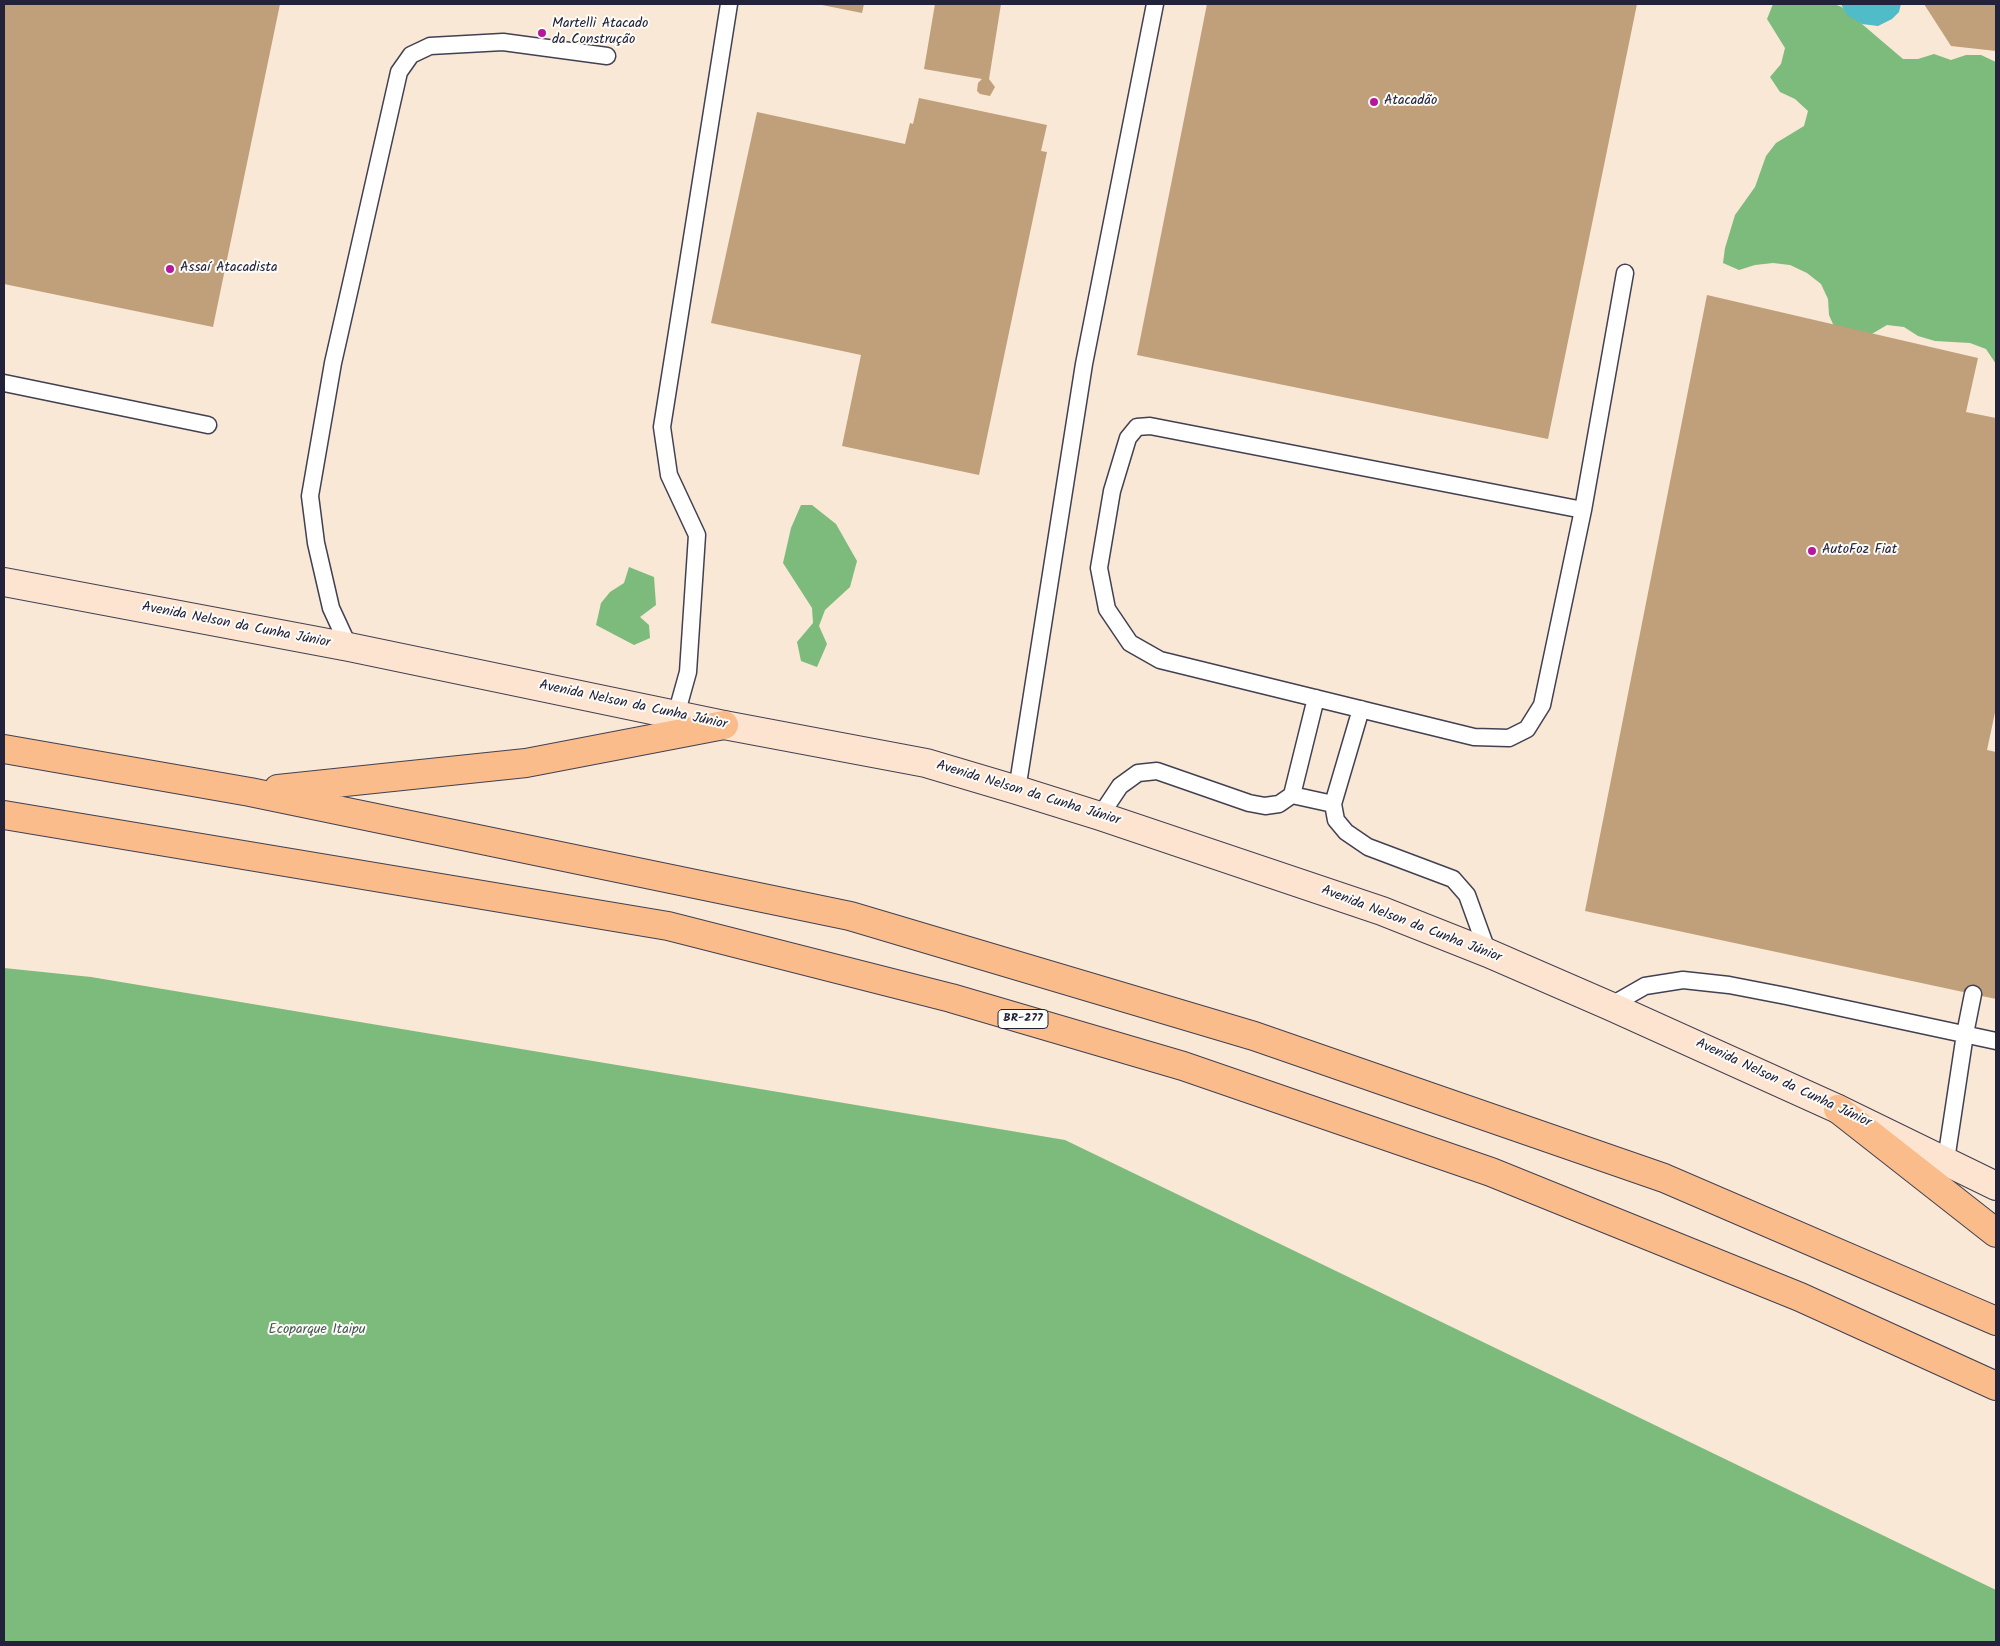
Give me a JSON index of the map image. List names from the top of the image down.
{
  "streets": {
    "highway": ["BR-277"],
    "street": ["Avenida Nelson da Cunha Júnior"]
  },
  "parks": ["Ecoparque Itaipu"],
  "places": [
    "Martelli Atacado da Construção",
    "Atacadão",
    "Assaí Atacadista",
    "AutoFoz Fiat"
  ]
}
